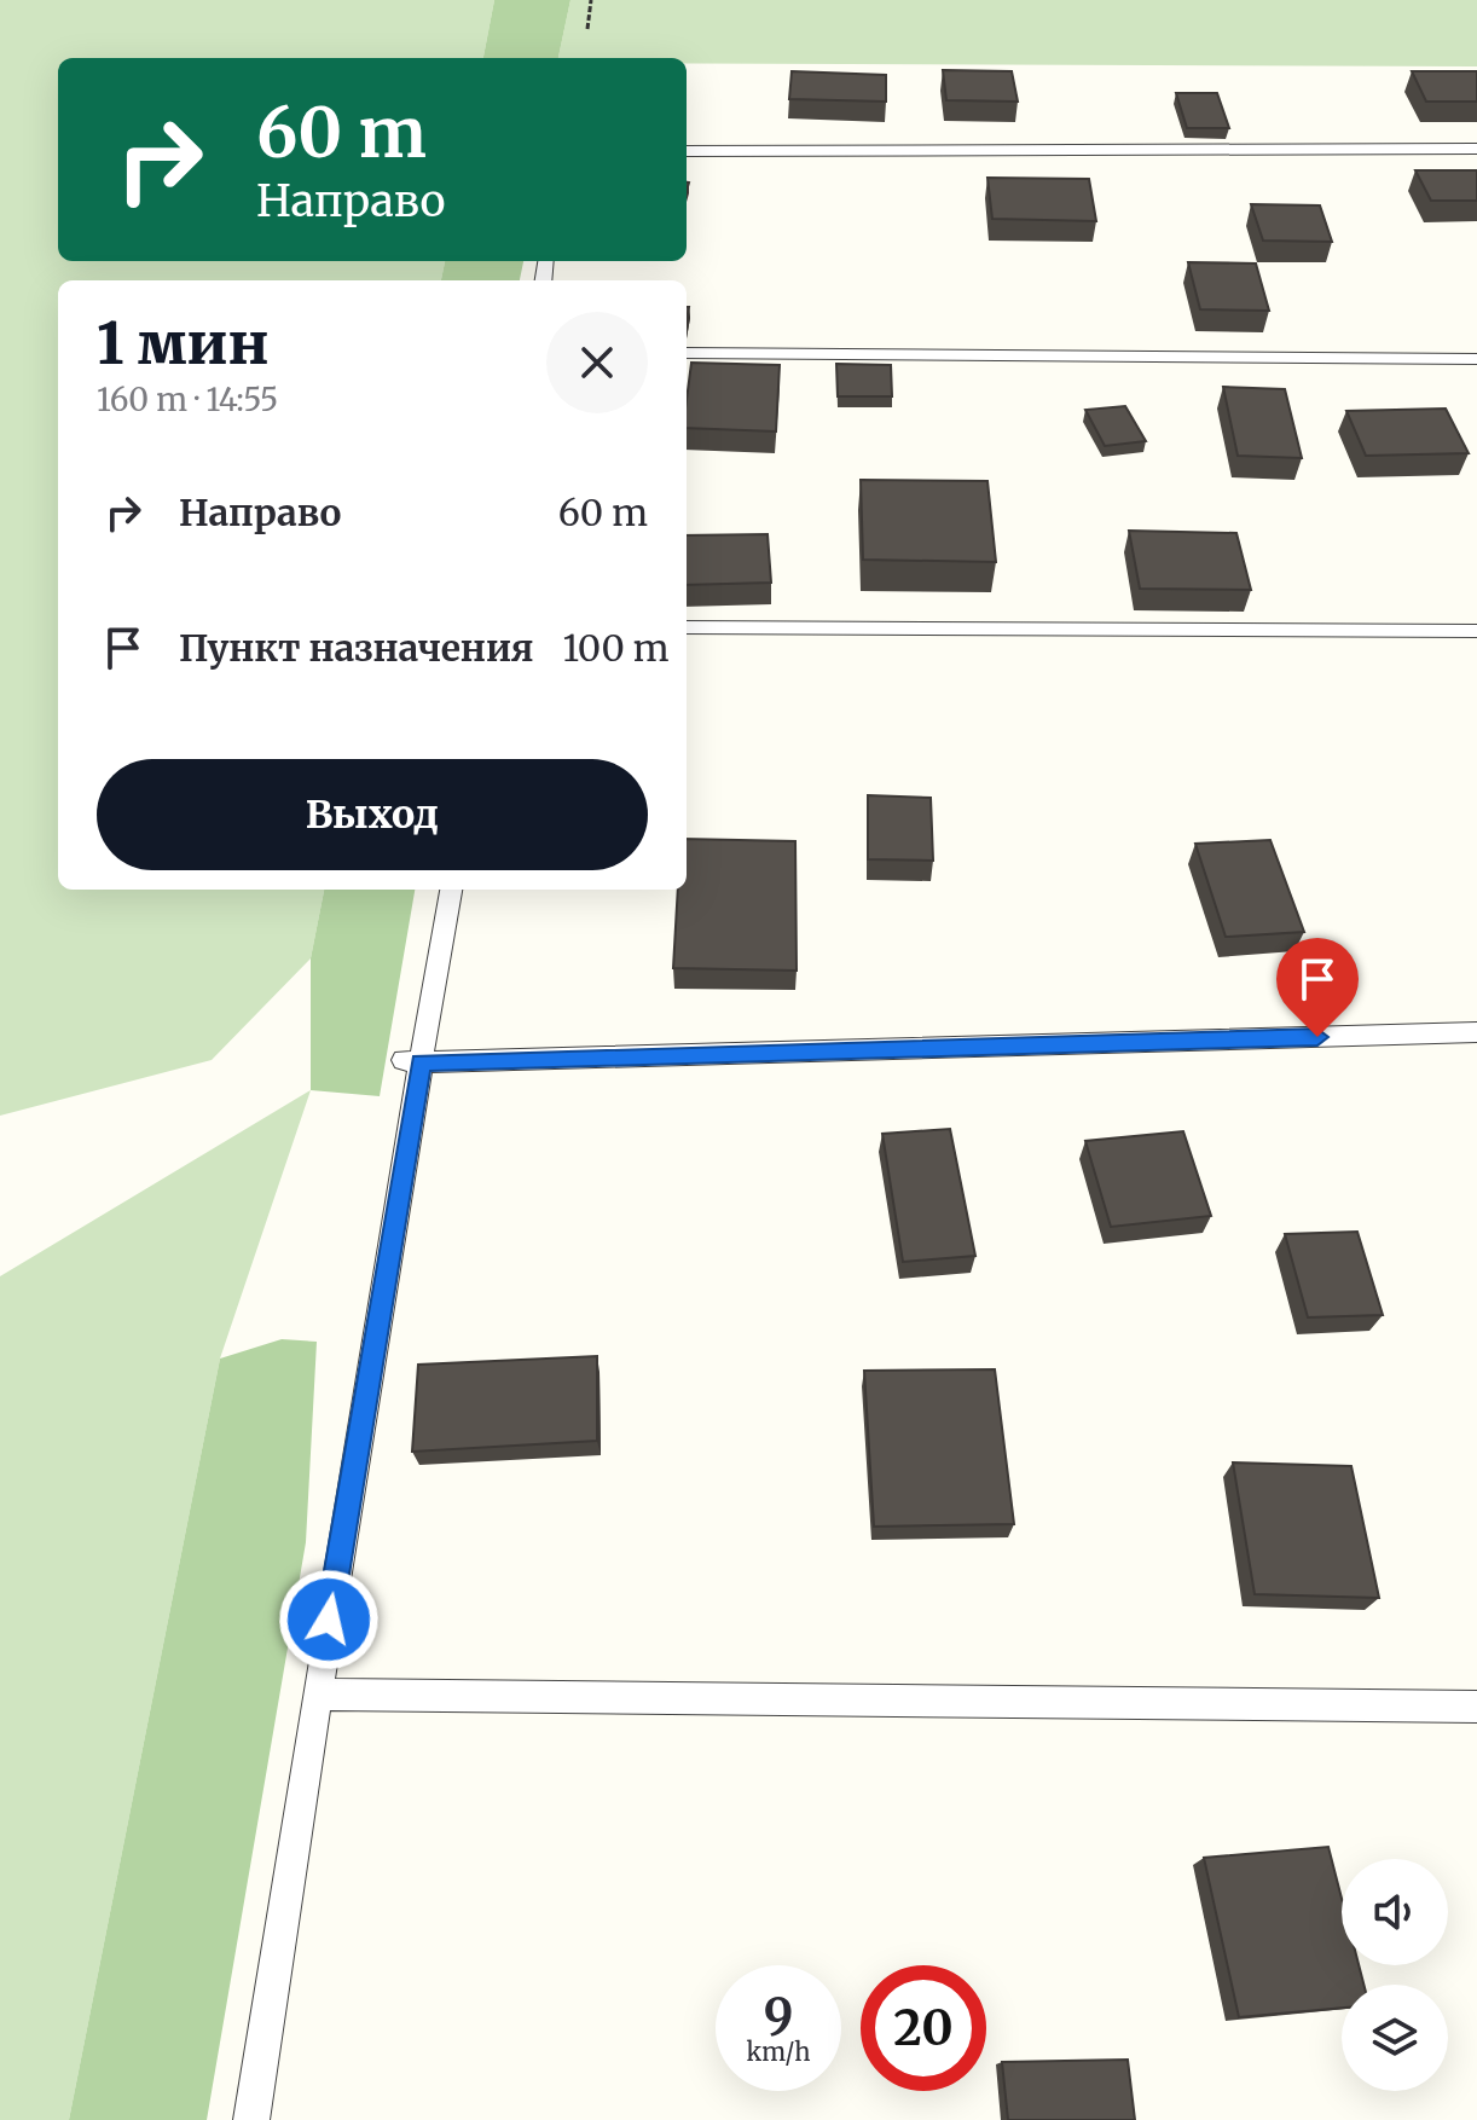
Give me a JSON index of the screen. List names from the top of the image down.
{
  "page": {
    "turn": ["60 m", "Направо"],
    "heading": ["1 мин", "160 m · 14:55"],
    "list": [
      {
        "name": "Направо",
        "value": "60 m"
      },
      {
        "name": "Пункт назначения",
        "value": "100 m"
      }
    ],
    "buttons": "Выход",
    "speed": "9 km/h",
    "limit": "20"
  }
}
